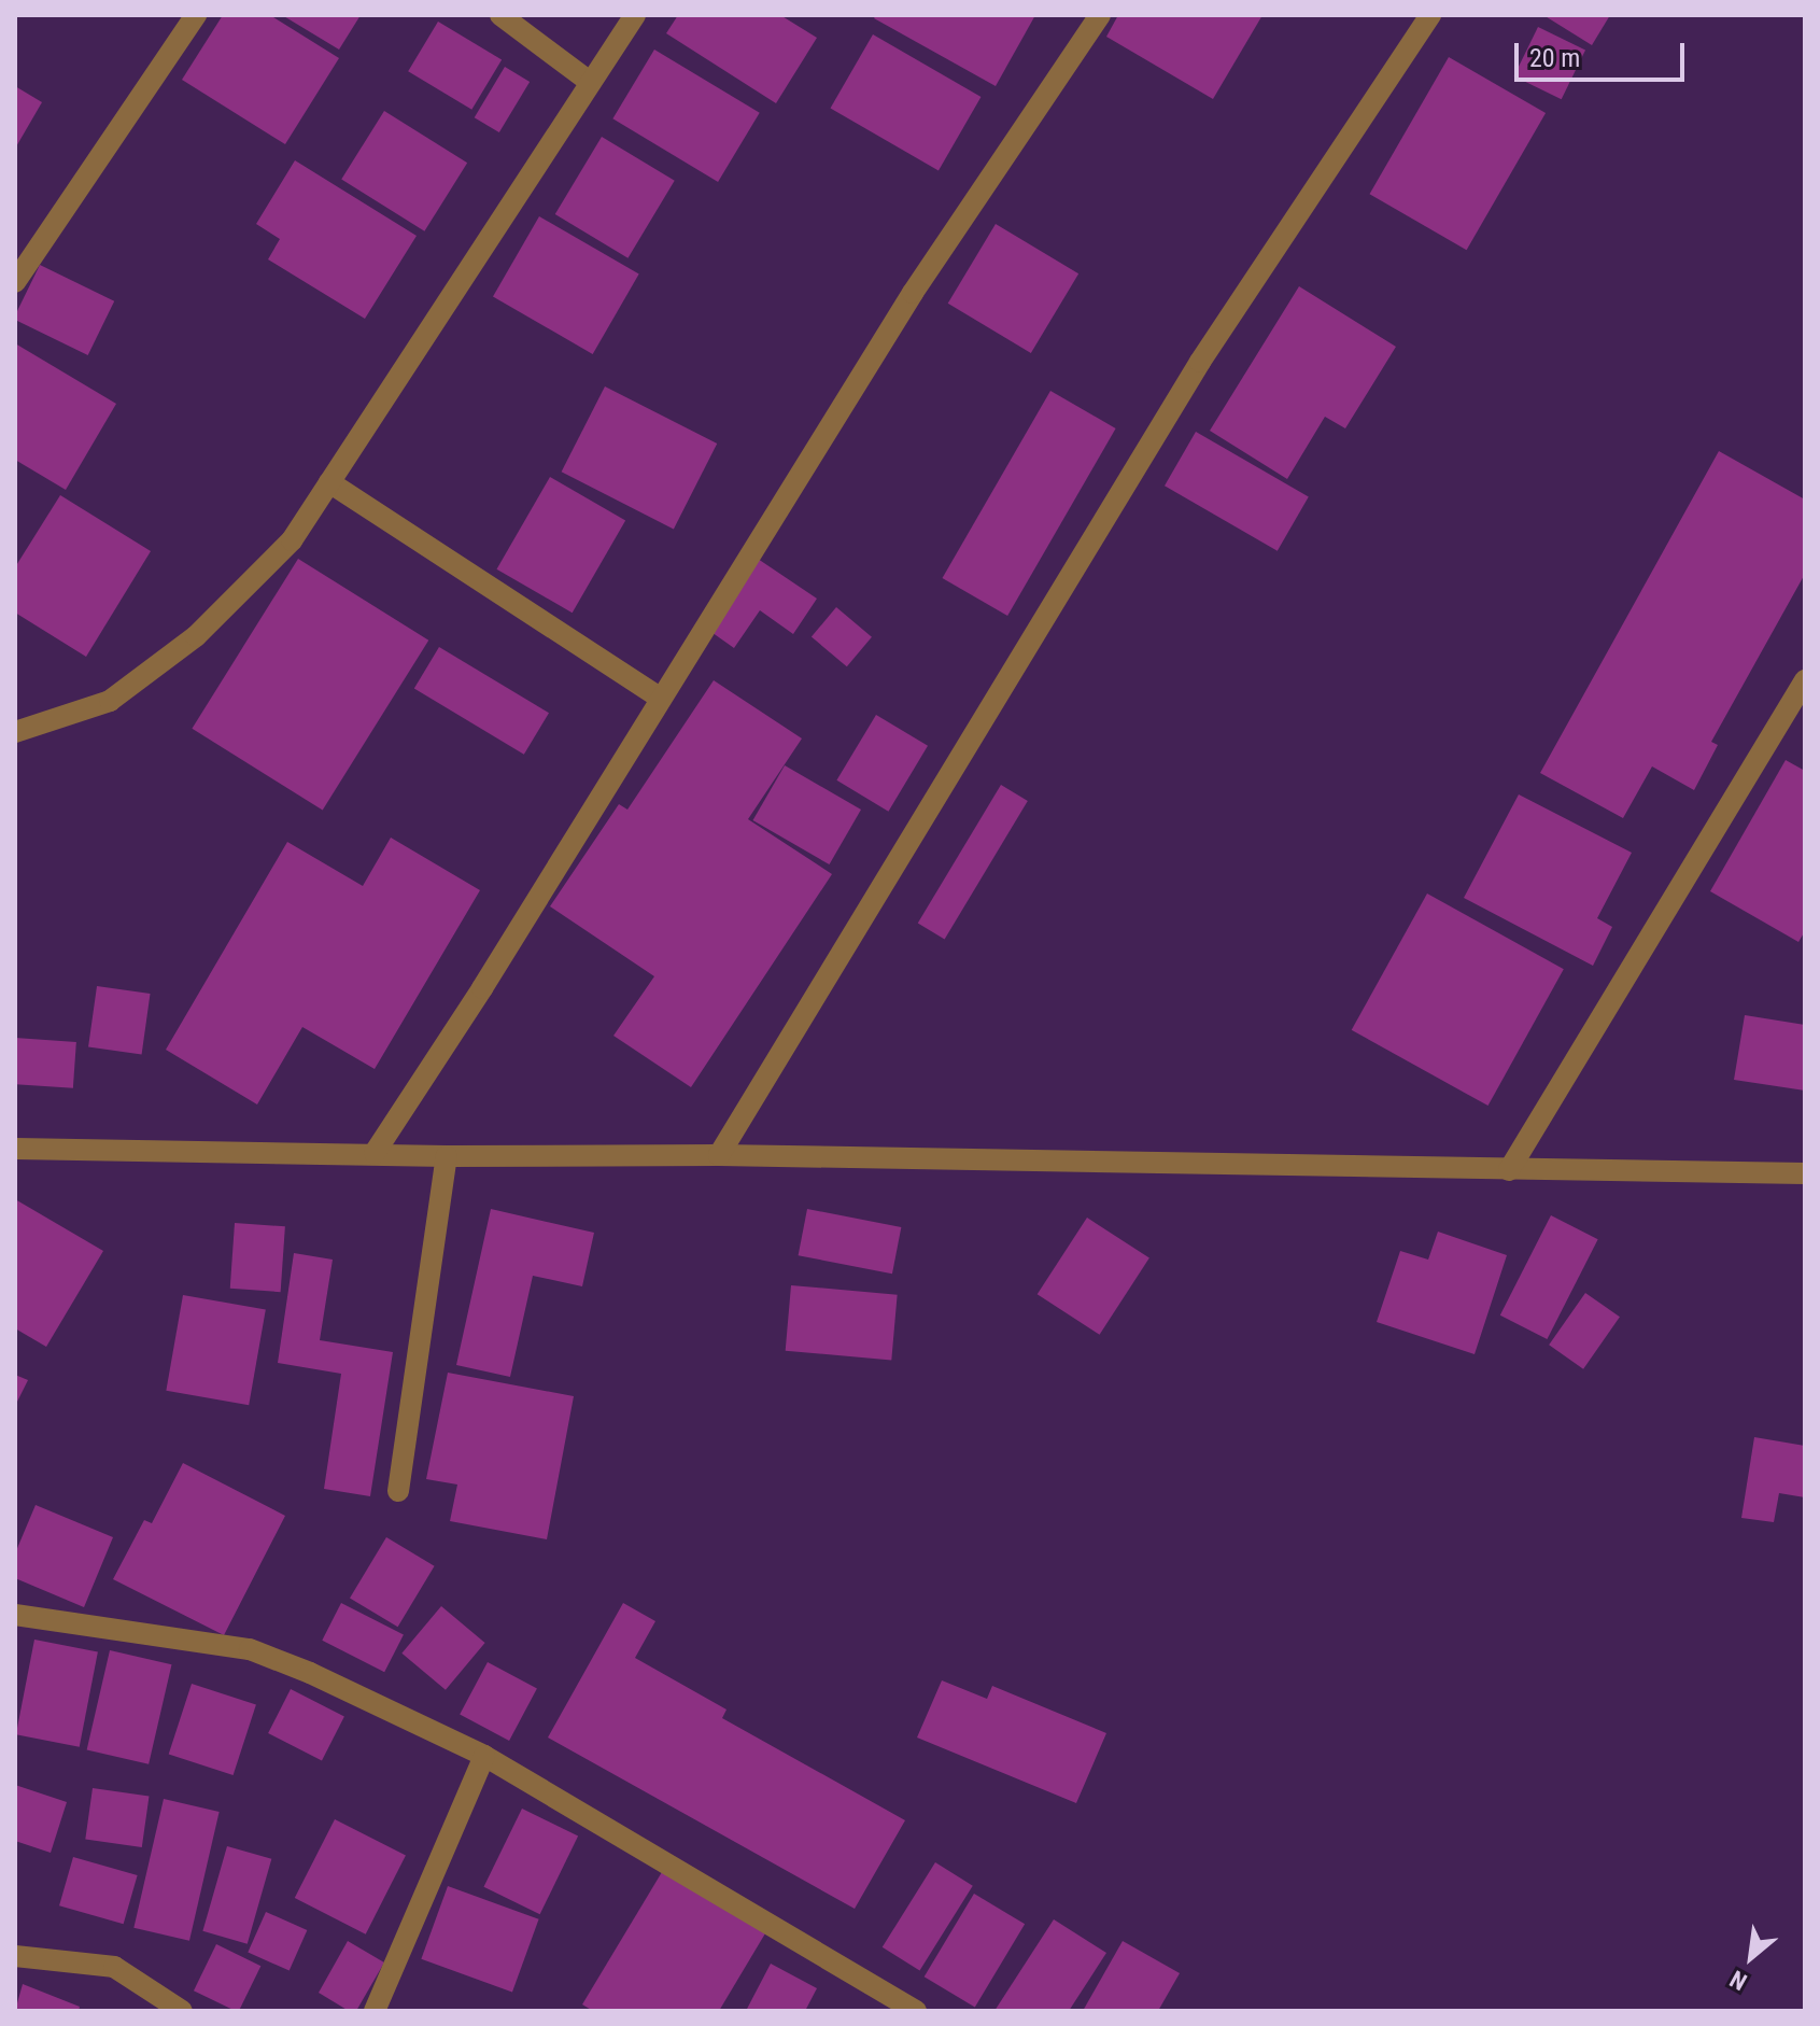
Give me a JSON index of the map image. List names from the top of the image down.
{
  "scale_bar": "20 m",
  "north": "bottom left"
}
